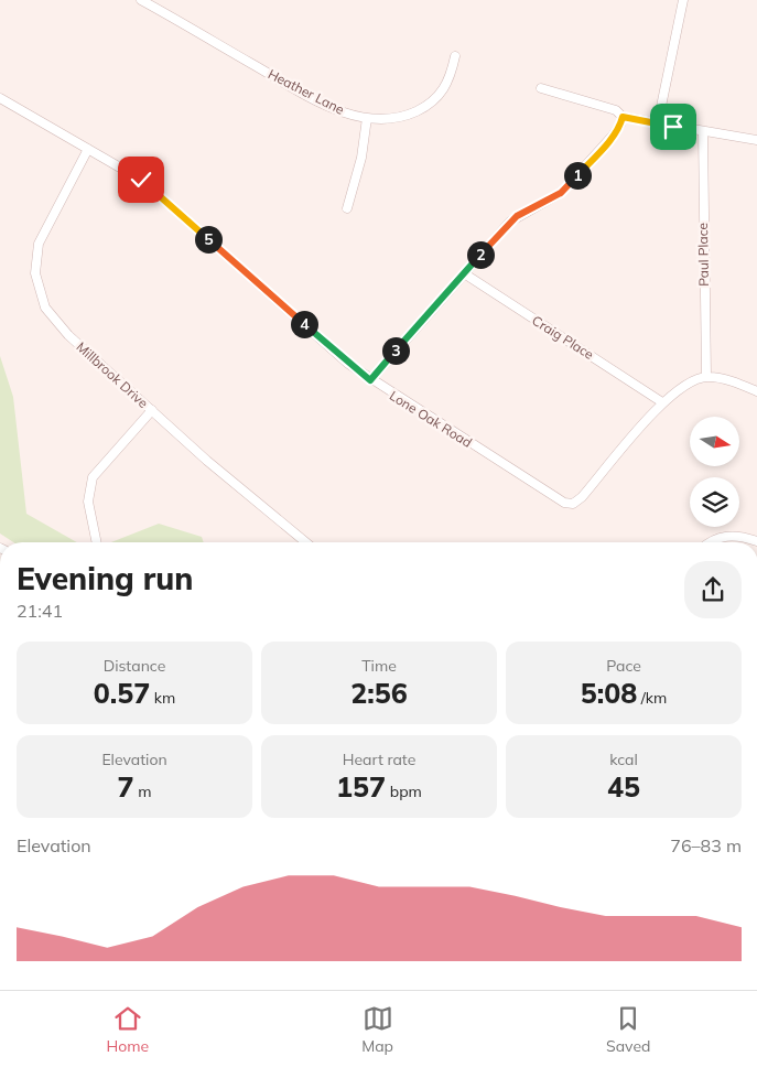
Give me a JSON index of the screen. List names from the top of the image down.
{
  "streets": {
    "street": [
      "Heather Lane",
      "Paul Place",
      "Craig Place",
      "Millbrook Drive",
      "Lone Oak Road"
    ]
  },
  "crossings": [
    ["Paul Place", "Lone Oak Road"],
    ["Craig Place", "Lone Oak Road"],
    ["Millbrook Drive", "Lone Oak Road"]
  ],
  "north": "right",
  "page": {
    "pins": [
      "1",
      "5",
      "2",
      "4",
      "3"
    ],
    "heading": ["Evening run", "21:41"],
    "stats": [
      ["Distance", "0.57 km"],
      ["Time", "2:56"],
      ["Pace", "5:08 /km"],
      ["Elevation", "7 m"],
      ["Heart rate", "157 bpm"],
      ["kcal", "45"]
    ],
    "chart": ["Elevation", "76–83 m"],
    "tabs": ["Home", "Map", "Saved"]
  }
}
